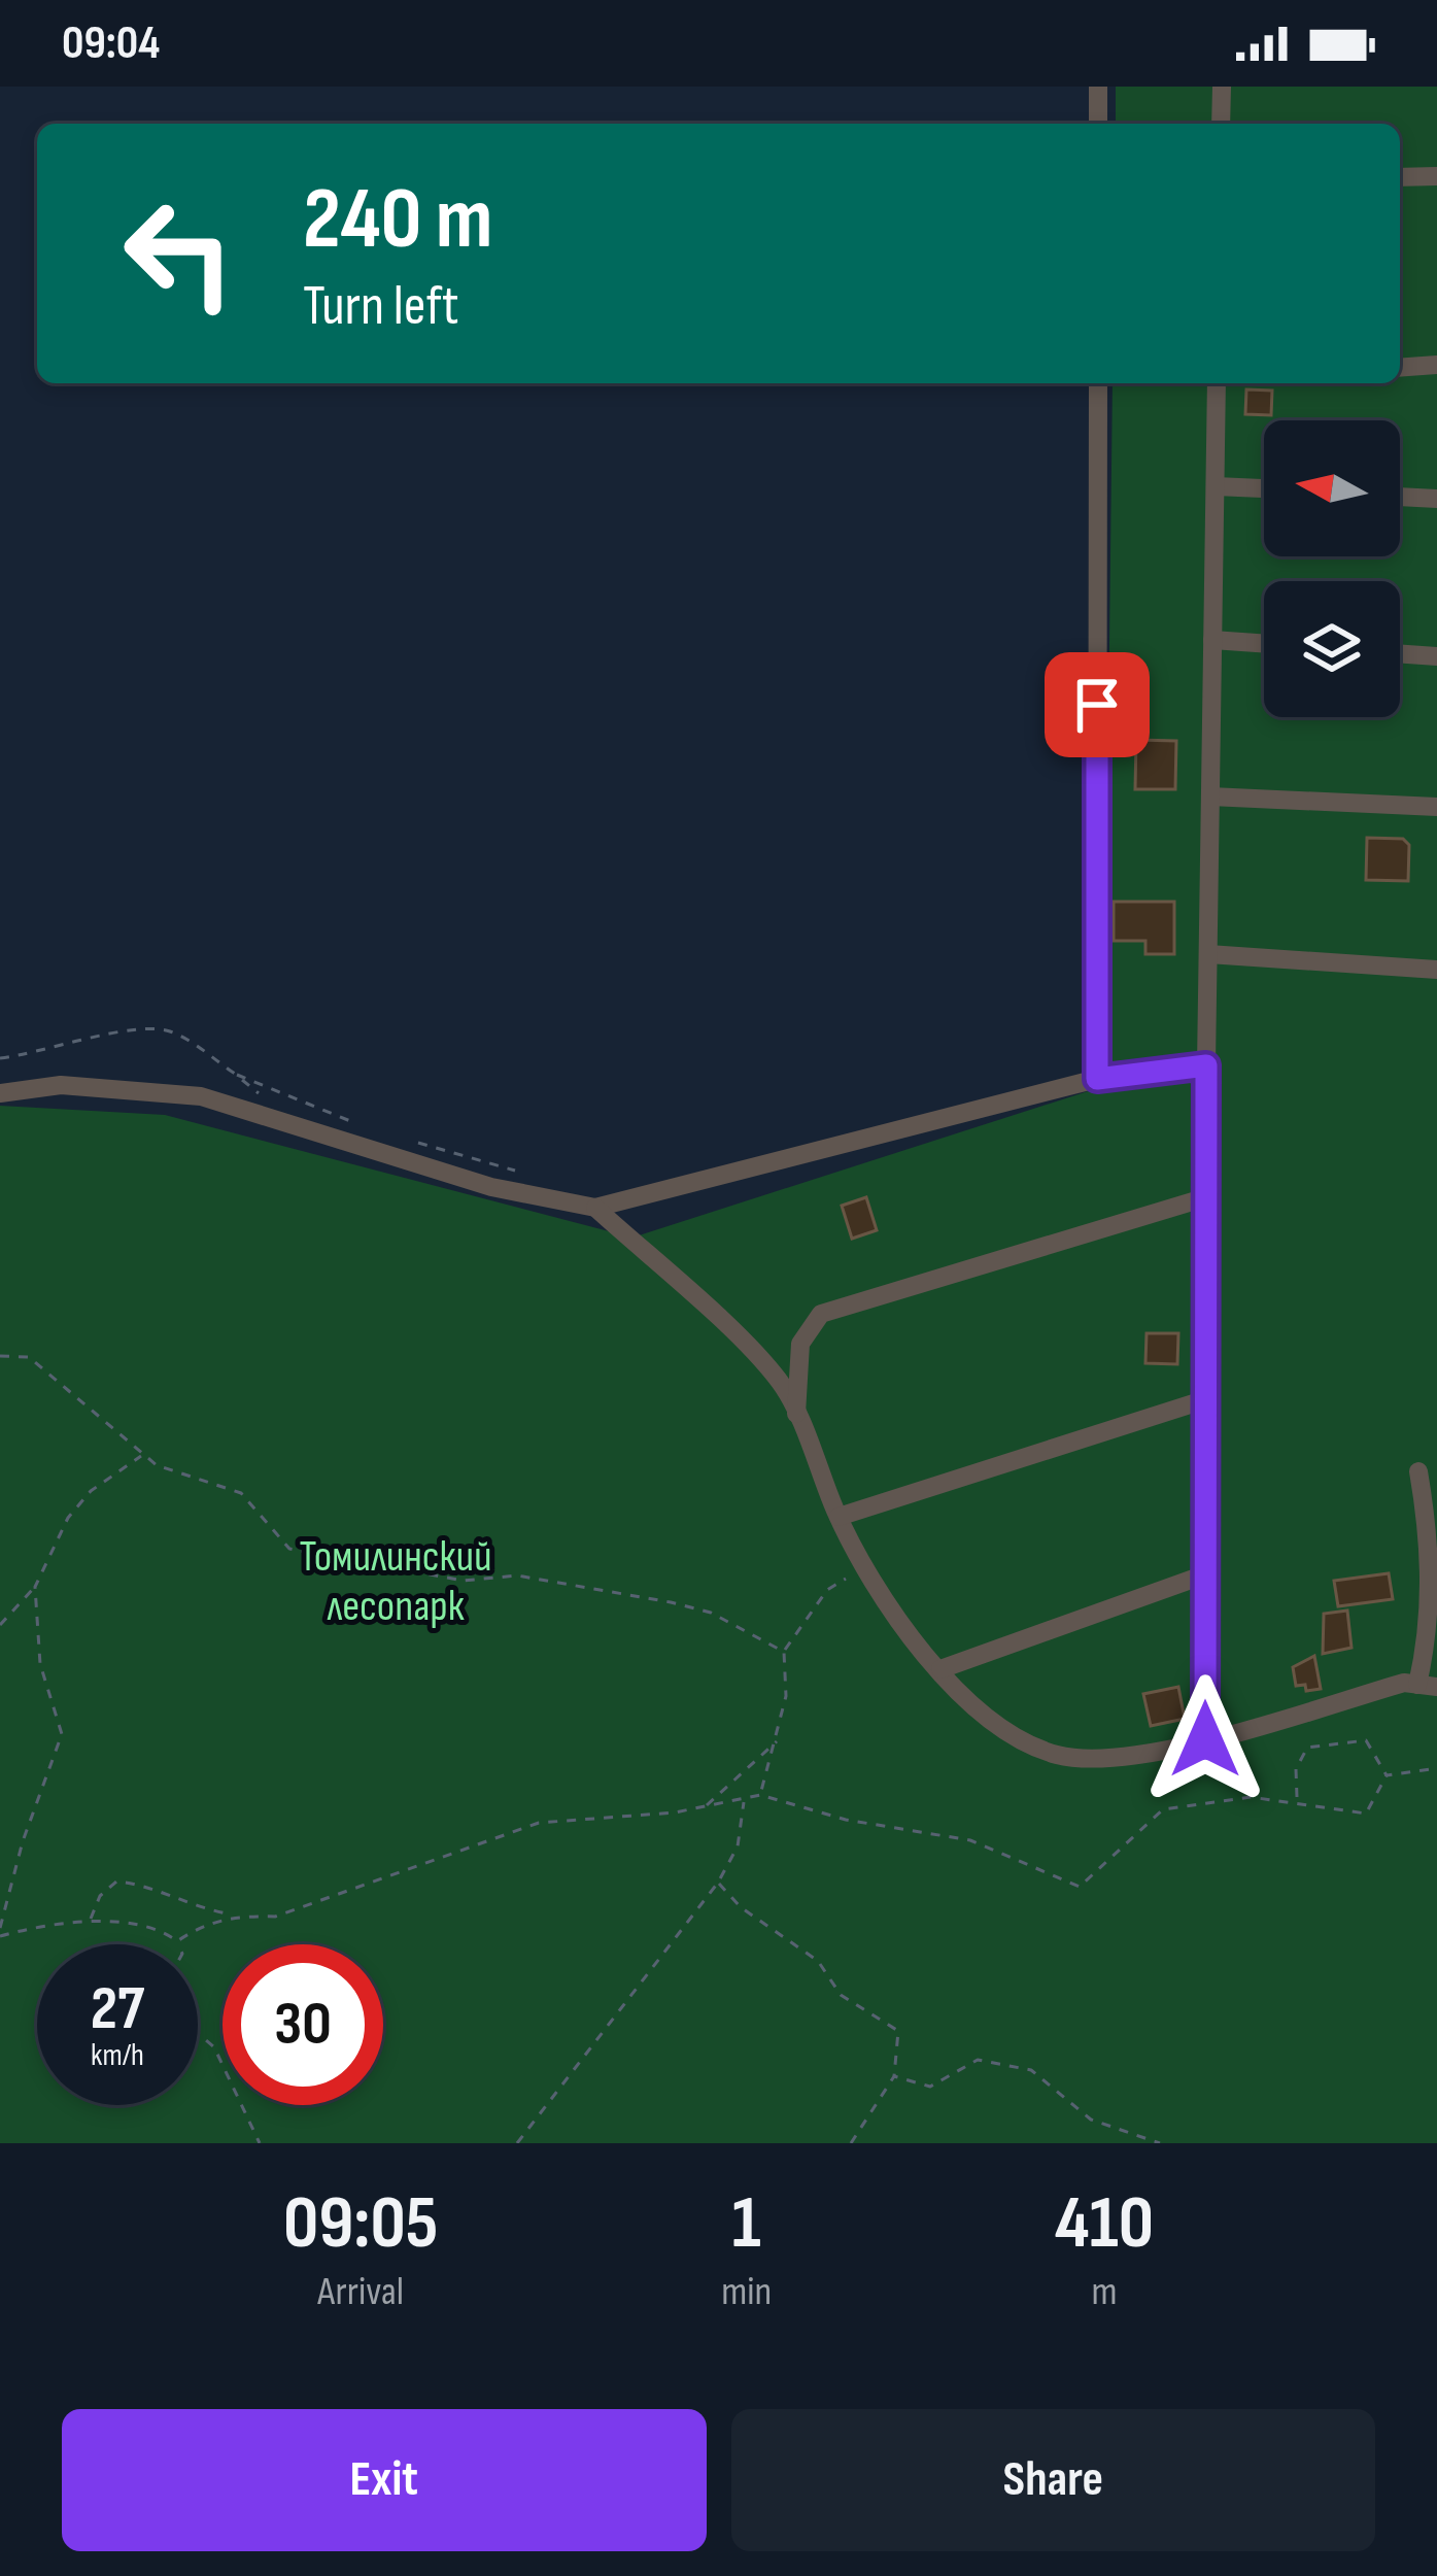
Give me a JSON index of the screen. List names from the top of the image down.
{
  "parks": ["Томилинский лесопарк"],
  "north": "left",
  "page": {
    "status": "09:04",
    "turn": ["240 m", "Turn left"],
    "speed": "27 km/h",
    "limit": "30",
    "eta": [
      "09:05",
      "Arrival",
      "1",
      "min",
      "410",
      "m"
    ],
    "buttons": ["Exit", "Share"]
  }
}
